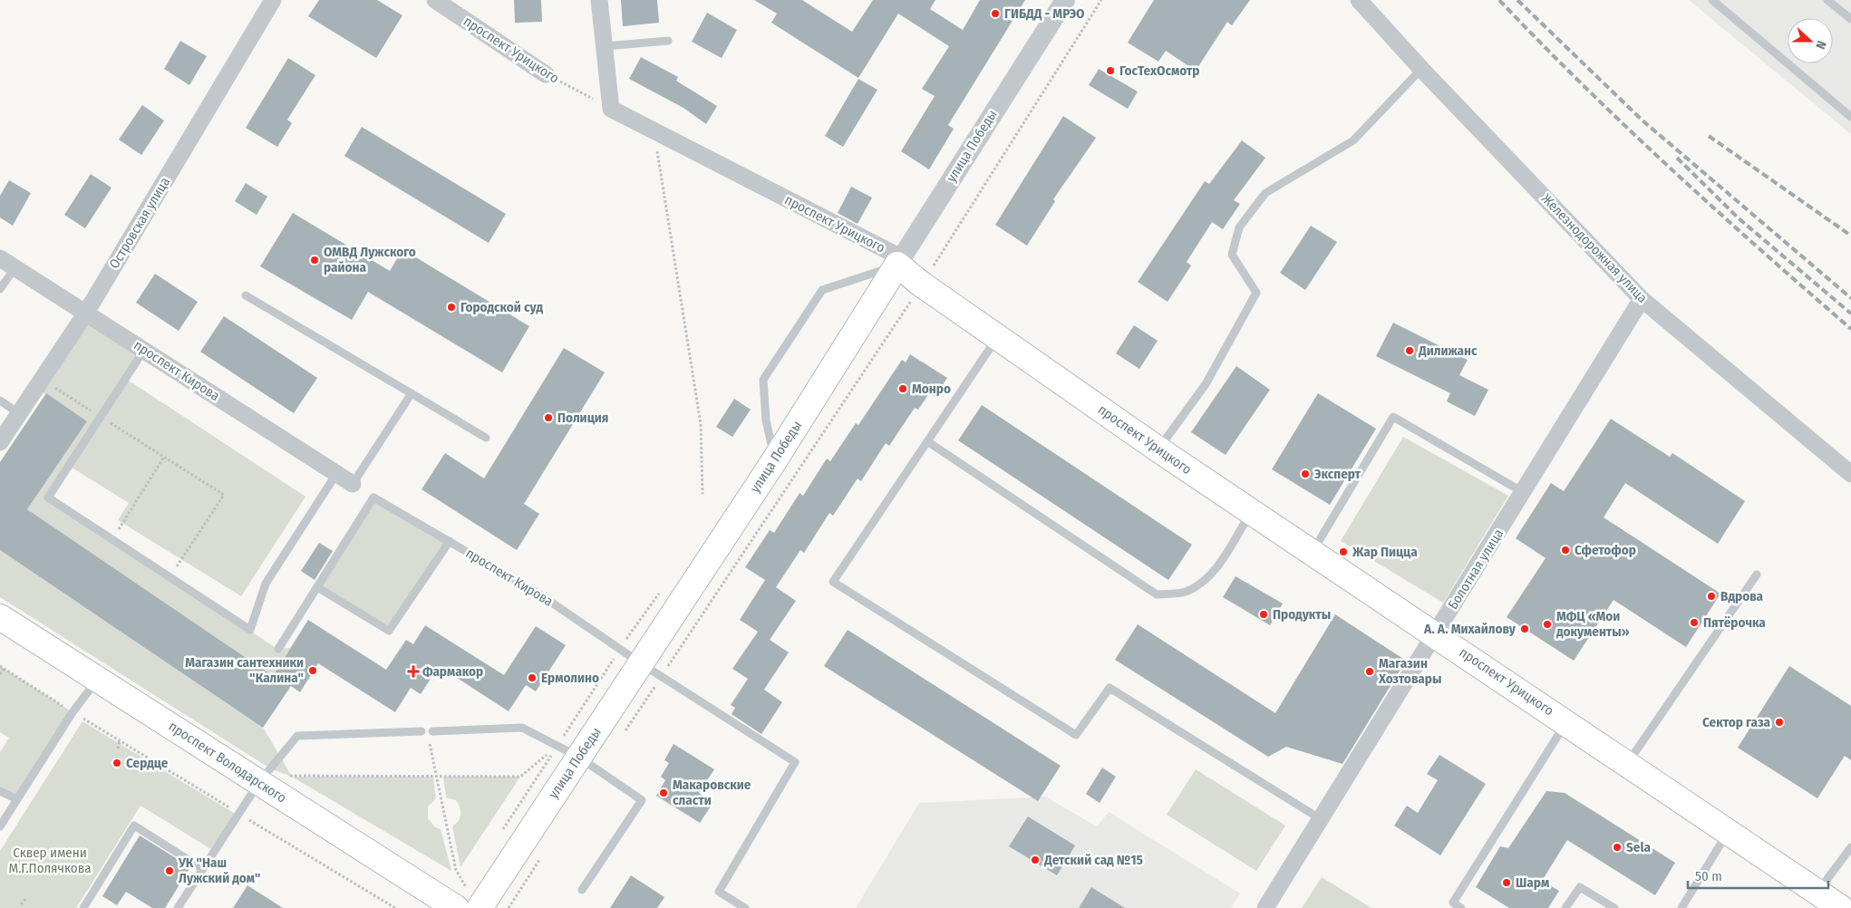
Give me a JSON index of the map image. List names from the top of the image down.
{
  "streets": {
    "main road": ["проспект Урицкого", "улица Победы", "проспект Володарского"],
    "street": [
      "Островская улица",
      "Железнодорожная улица",
      "проспект Кирова",
      "Болотная улица"
    ]
  },
  "crossings": [
    ["проспект Урицкого", "улица Победы"],
    ["проспект Урицкого", "Болотная улица"],
    ["улица Победы", "проспект Кирова"],
    ["Островская улица", "проспект Кирова"],
    ["Железнодорожная улица", "Болотная улица"]
  ],
  "parks": ["Сквер имени М.Г.Полячкова"],
  "places": {
    "other": [
      "ГИБДД - МРЭО",
      "ГосТехОсмотр",
      "ОМВД Лужского района",
      "Городской суд",
      "Дилижанс",
      "Монро",
      "Полиция",
      "Эксперт",
      "Сфетофор",
      "Жар Пицца",
      "Вдрова",
      "Продукты",
      "Пятёрочка",
      "МФЦ «Мои документы»",
      "А. А. Михайлову",
      "Магазин сантехники \"Калина\"",
      "Магазин Хозтовары",
      "Ермолино",
      "Сектор газа",
      "Сердце",
      "Макаровские сласти",
      "Sela",
      "Детский сад №15",
      "УК \"Наш Лужский дом\"",
      "Шарм"
    ],
    "health": ["Фармакор"]
  },
  "scale_bar": "50 m",
  "north": "right"
}
